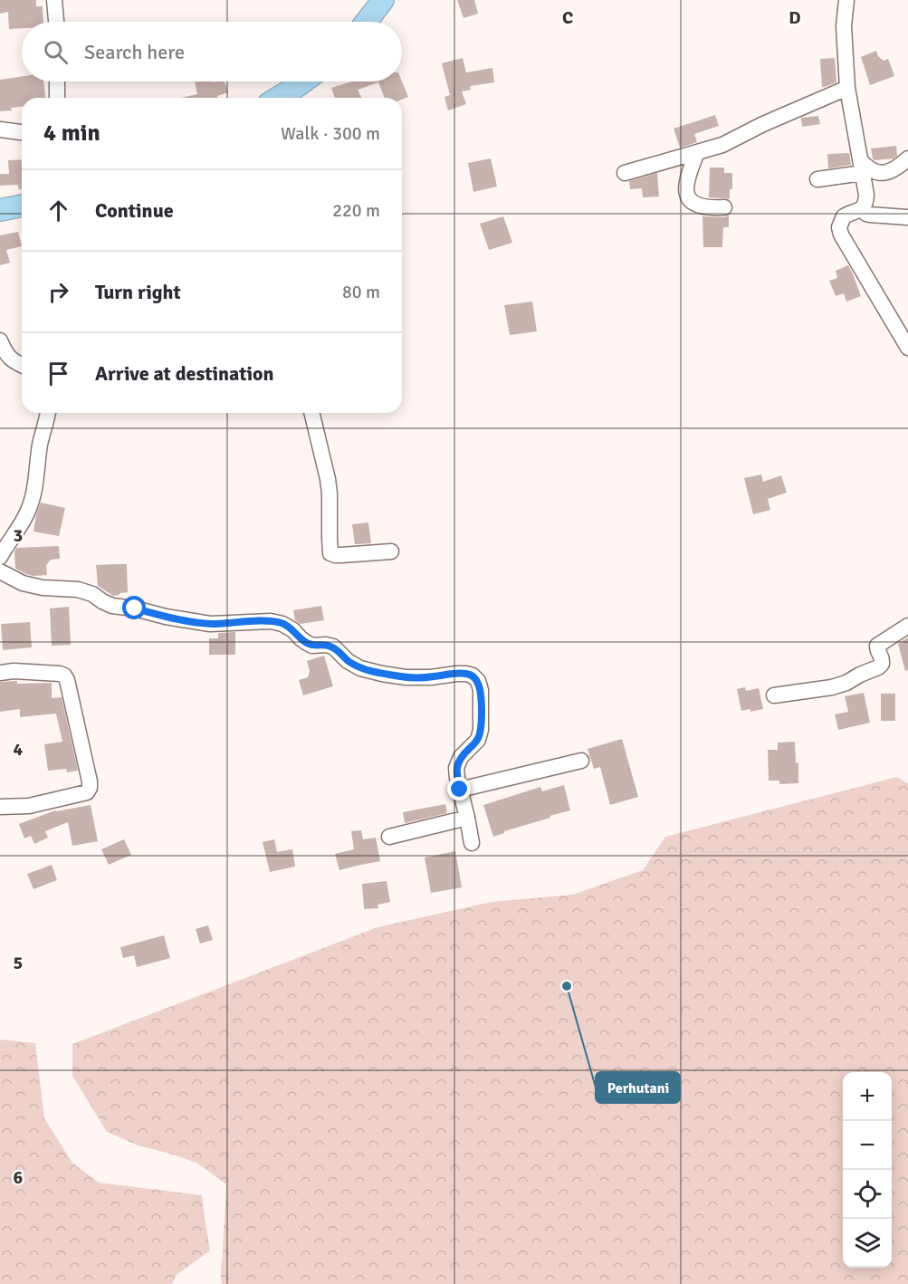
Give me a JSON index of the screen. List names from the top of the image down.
{
  "places": ["Perhutani"],
  "page": {
    "search": "Search here",
    "heading": ["4 min", "Walk · 300 m"],
    "list": [
      ["Continue", "220 m"],
      ["Turn right", "80 m"],
      "Arrive at destination"
    ],
    "map_buttons": ["+", "−"]
  },
  "grid": {
    "columns": ["C", "D"],
    "rows": [
      "3",
      "4",
      "5",
      "6"
    ]
  }
}
